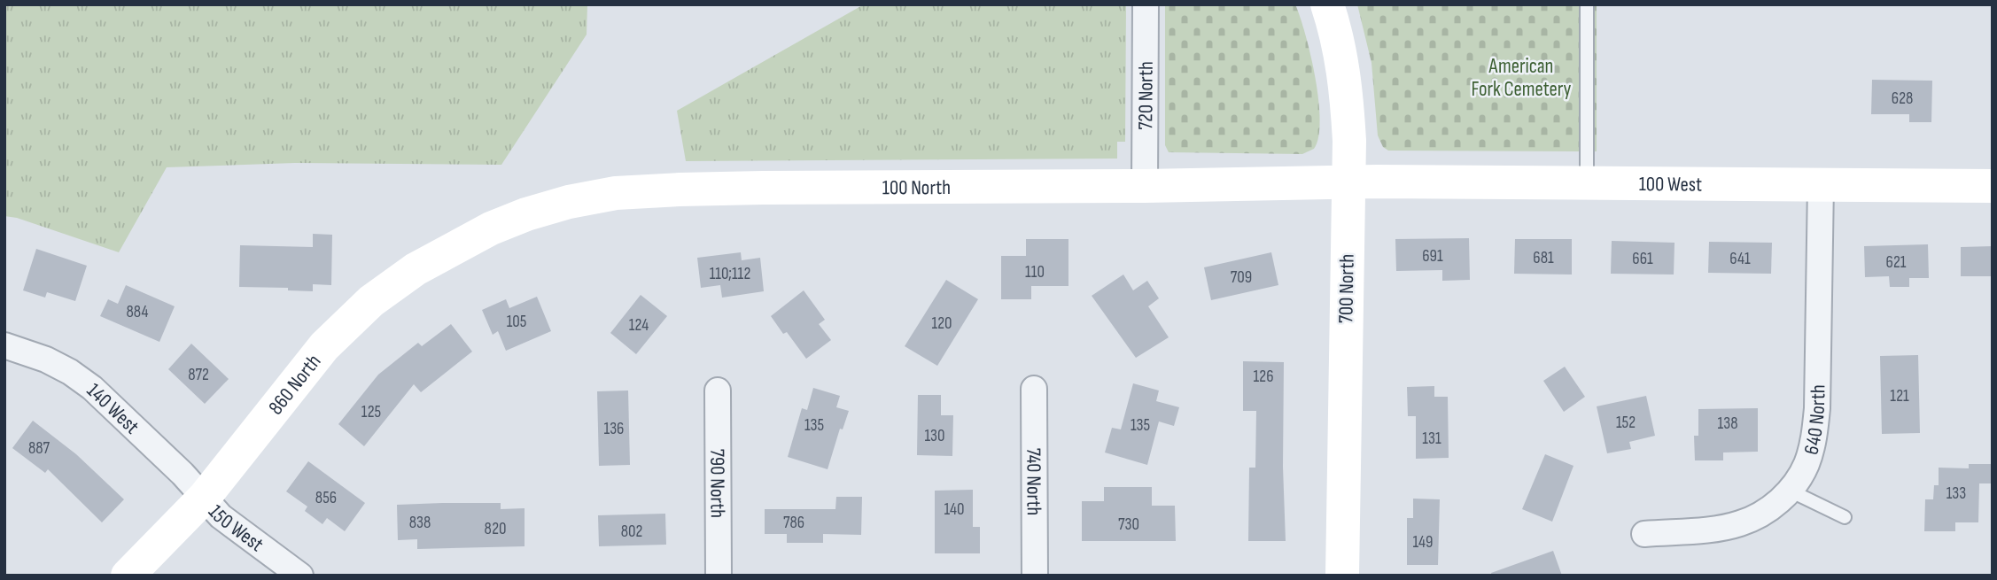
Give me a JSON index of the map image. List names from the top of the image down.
{
  "streets": {
    "street": [
      "720 North",
      "100 West",
      "100 North",
      "700 North",
      "860 North",
      "140 West",
      "640 North",
      "740 North",
      "790 North",
      "150 West"
    ]
  },
  "crossings": [
    ["720 North", "100 North"],
    ["100 West", "100 North"],
    ["100 West", "700 North"],
    ["100 West", "640 North"],
    ["100 North", "700 North"],
    ["100 North", "860 North"],
    ["860 North", "140 West"],
    ["860 North", "150 West"],
    ["140 West", "150 West"]
  ],
  "parks": ["American Fork Cemetery"],
  "house_numbers": [
    "628",
    "691",
    "681",
    "661",
    "641",
    "621",
    "110",
    "110;112",
    "709",
    "884",
    "105",
    "120",
    "124",
    "872",
    "126",
    "121",
    "125",
    "152",
    "138",
    "135",
    "135",
    "136",
    "130",
    "131",
    "887",
    "133",
    "856",
    "140",
    "838",
    "786",
    "730",
    "820",
    "802",
    "149"
  ]
}
